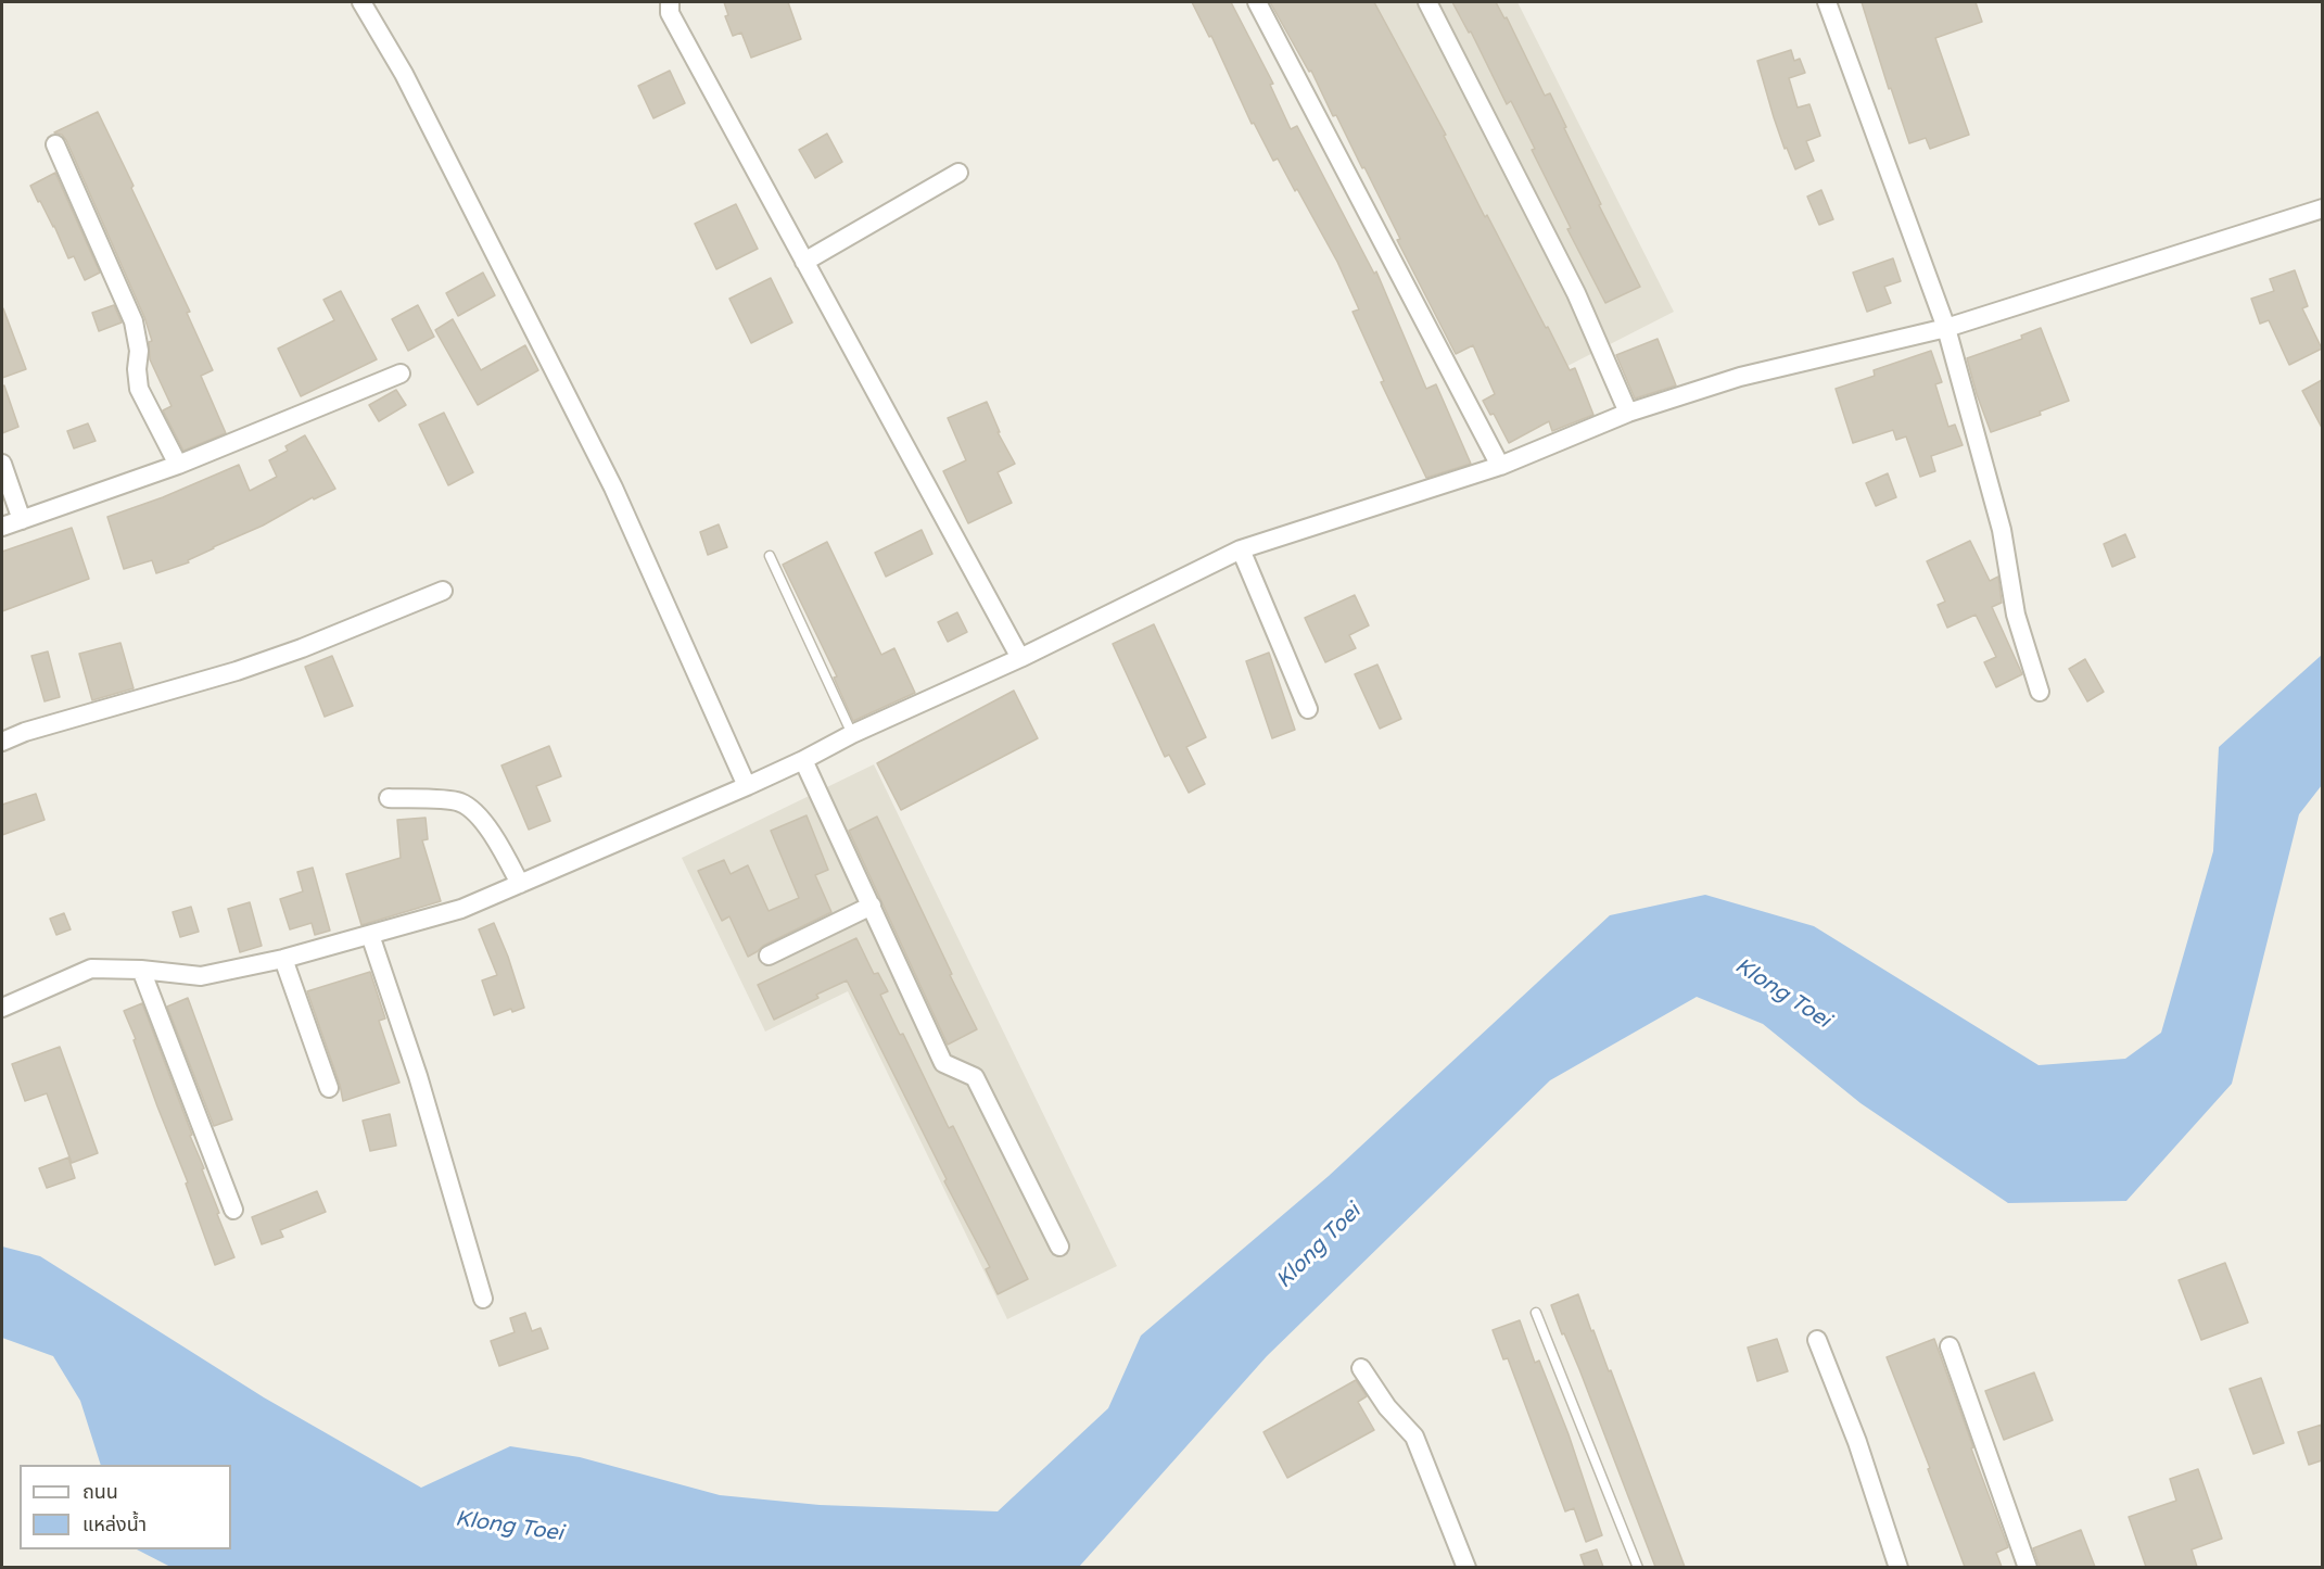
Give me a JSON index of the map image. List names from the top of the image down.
{
  "water": ["Klong Toei"],
  "legend": ["ถนน", "แหล่งน้ำ"]
}
